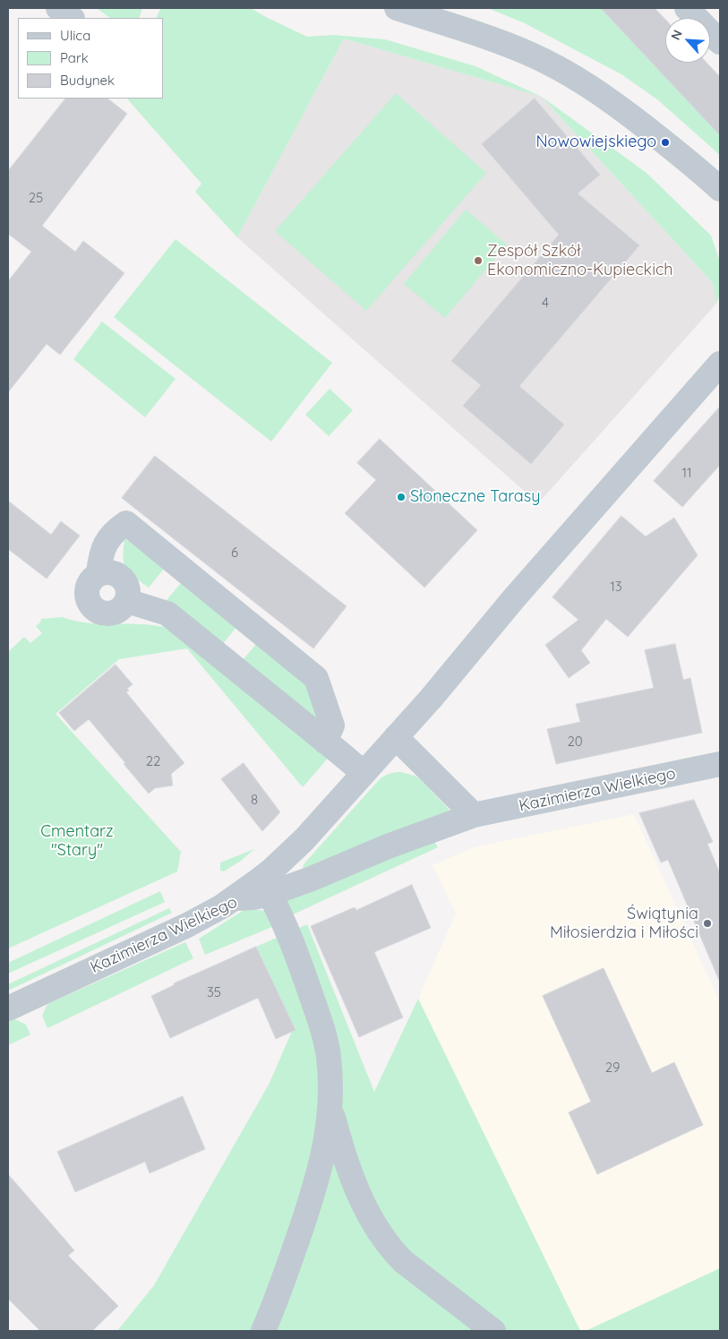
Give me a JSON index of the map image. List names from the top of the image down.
{
  "streets": {
    "street": ["Kazimierza Wielkiego"]
  },
  "parks": ["Cmentarz \"Stary\""],
  "places": [
    "Nowowiejskiego",
    "Zespół Szkół Ekonomiczno-Kupieckich",
    "Słoneczne Tarasy",
    "Świątynia Miłosierdzia i Miłości"
  ],
  "house_numbers": [
    "25",
    "4",
    "11",
    "6",
    "13",
    "20",
    "22",
    "8",
    "35",
    "29"
  ],
  "legend": ["Ulica", "Park", "Budynek"],
  "north": "top left"
}
